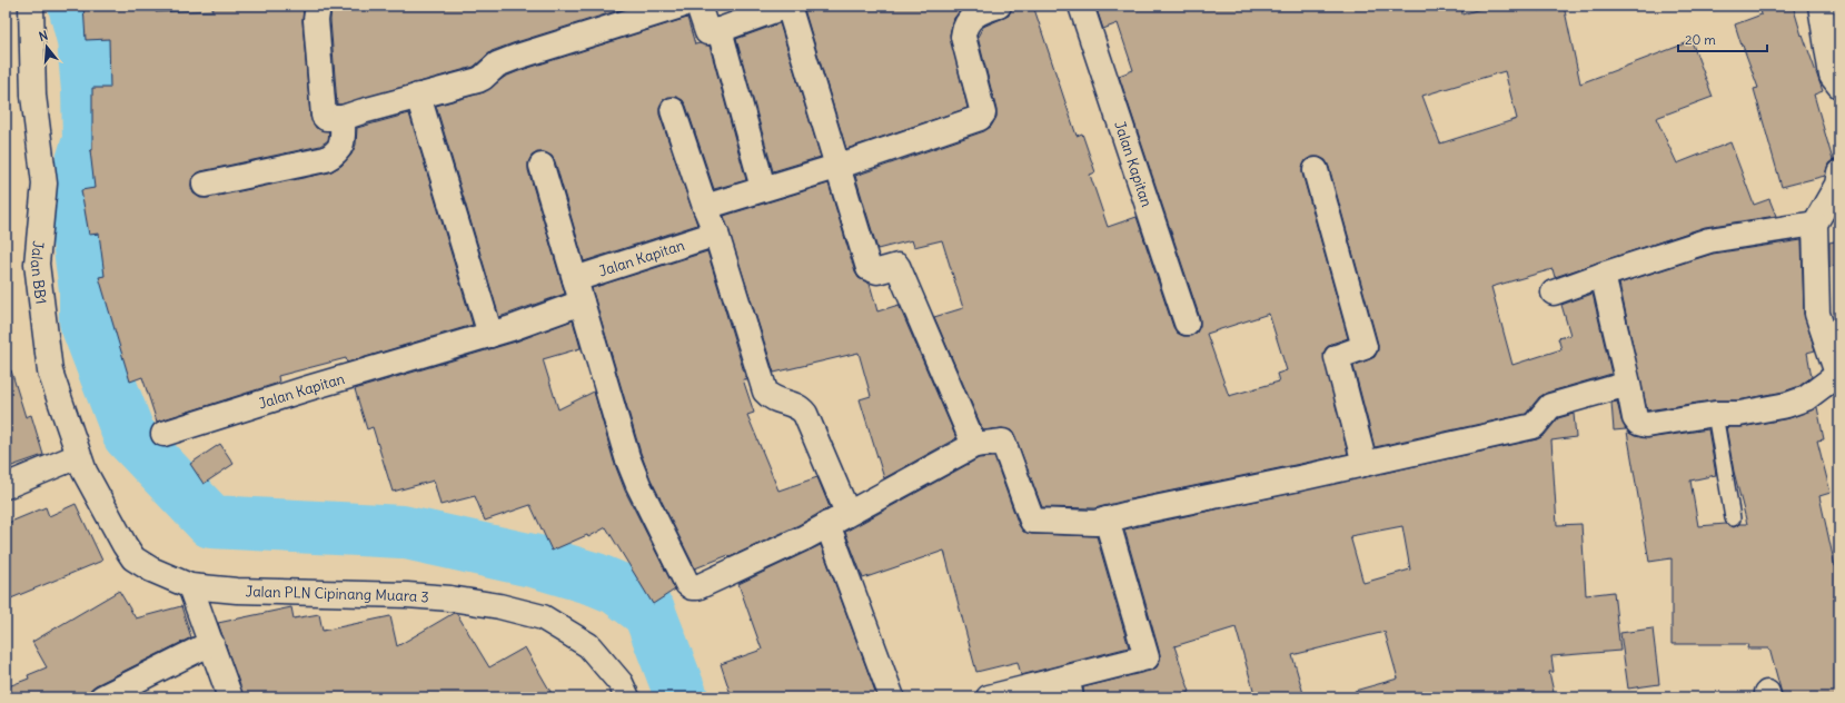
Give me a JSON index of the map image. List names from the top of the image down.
{
  "streets": {
    "street": ["Jalan Kapitan", "Jalan BB1", "Jalan PLN Cipinang Muara 3"]
  },
  "crossings": [
    ["Jalan BB1", "Jalan PLN Cipinang Muara 3"]
  ],
  "scale_bar": "20 m",
  "north": "top"
}
